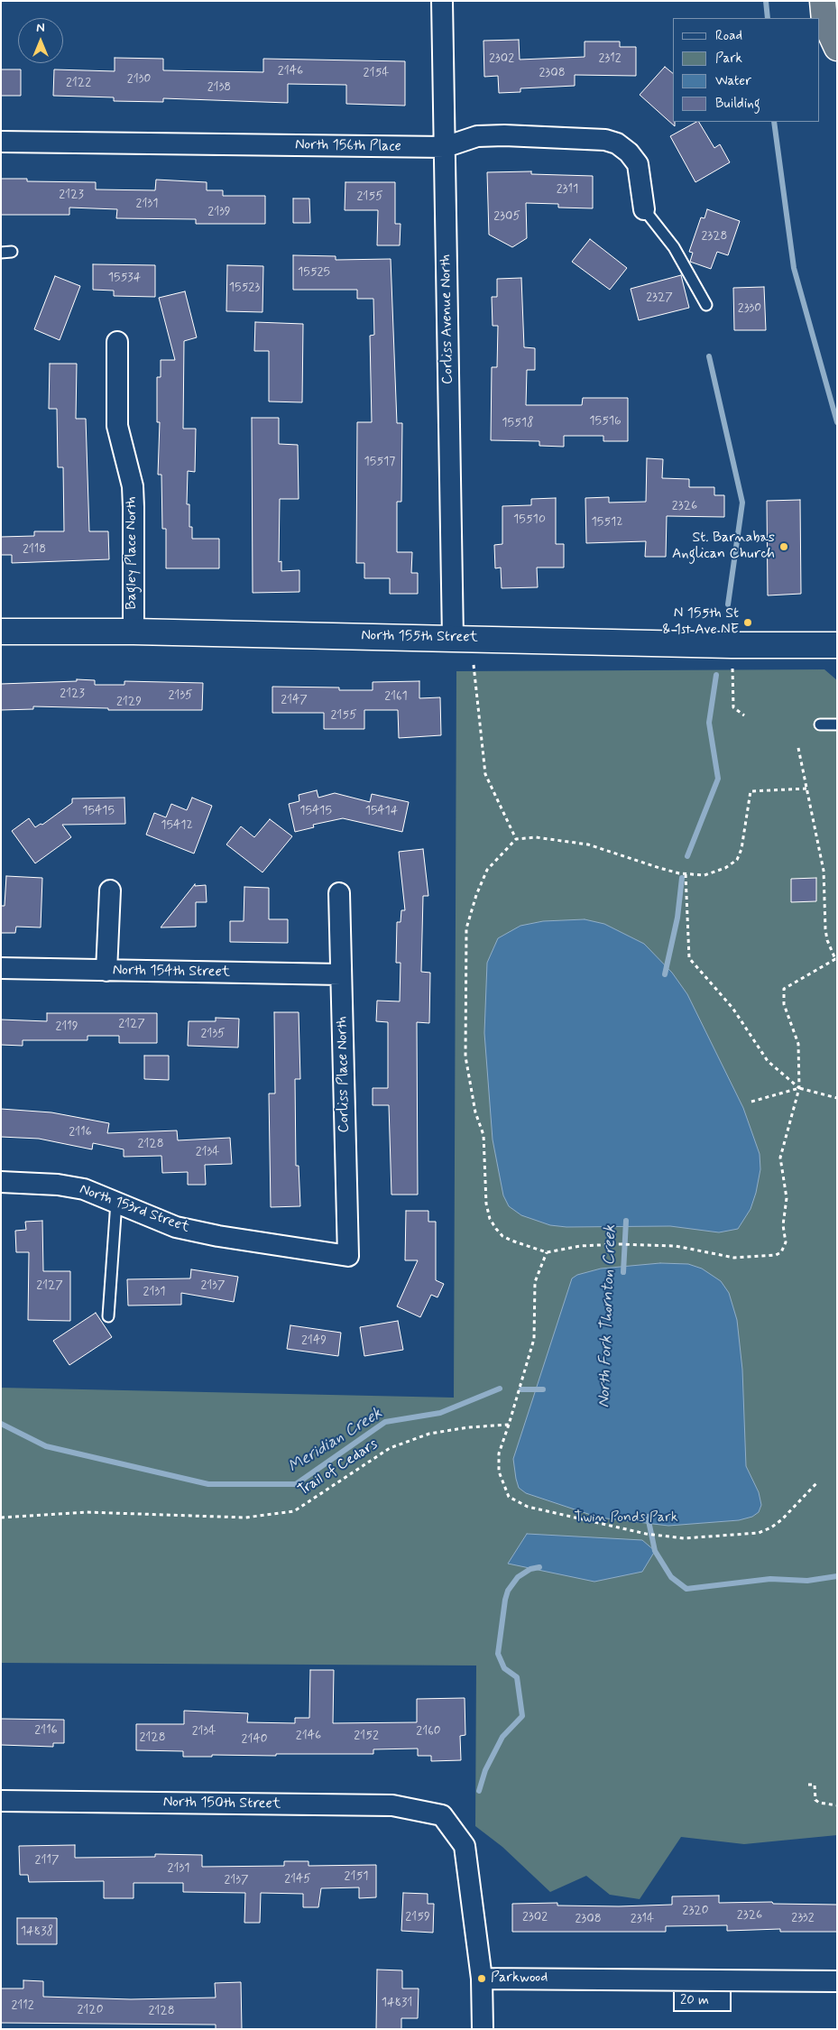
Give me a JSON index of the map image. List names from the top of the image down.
{
  "streets": {
    "street": [
      "North 156th Place",
      "Corliss Avenue North",
      "Bagley Place North",
      "North 155th Street",
      "North 154th Street",
      "Corliss Place North",
      "North 153rd Street",
      "North 150th Street"
    ],
    "path": ["Trail of Cedars"]
  },
  "crossings": [
    ["North 156th Place", "Corliss Avenue North"],
    ["Corliss Avenue North", "North 155th Street"],
    ["Bagley Place North", "North 155th Street"],
    ["North 154th Street", "Corliss Place North"],
    ["Corliss Place North", "North 153rd Street"]
  ],
  "water": ["North Fork Thornton Creek", "Meridian Creek"],
  "parks": ["Twin Ponds Park"],
  "places": ["St. Barnabas Anglican Church", "N 155th St & 1st Ave NE", "Parkwood"],
  "house_numbers": [
    "2302",
    "2312",
    "2146",
    "2154",
    "2308",
    "2130",
    "2122",
    "2138",
    "2311",
    "2123",
    "2155",
    "2131",
    "2139",
    "2305",
    "2328",
    "15525",
    "15534",
    "15523",
    "2327",
    "2330",
    "15516",
    "15518",
    "15517",
    "2326",
    "15510",
    "15512",
    "2118",
    "2123",
    "2135",
    "2161",
    "2147",
    "2129",
    "2155",
    "15415",
    "15415",
    "15414",
    "15412",
    "2127",
    "2119",
    "2135",
    "2116",
    "2128",
    "2134",
    "2127",
    "2137",
    "2131",
    "2149",
    "2116",
    "2134",
    "2160",
    "2146",
    "2152",
    "2128",
    "2140",
    "2117",
    "2131",
    "2151",
    "2145",
    "2137",
    "2320",
    "2326",
    "2159",
    "2302",
    "2332",
    "2308",
    "2314",
    "14838",
    "14831",
    "2112",
    "2120",
    "2128"
  ],
  "legend": [
    "Road",
    "Park",
    "Water",
    "Building"
  ],
  "scale_bar": "20 m",
  "north": "top"
}
